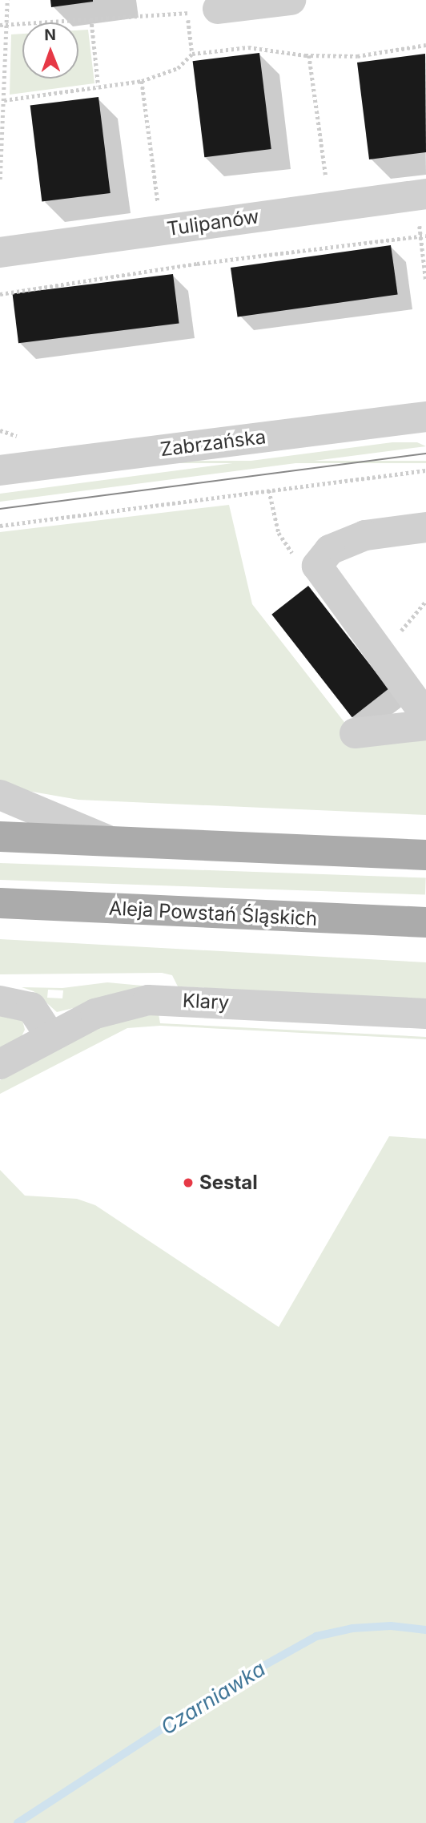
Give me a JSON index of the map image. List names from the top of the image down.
{
  "streets": {
    "main road": ["Aleja Powstań Śląskich"],
    "street": ["Tulipanów", "Zabrzańska", "Klary"]
  },
  "water": ["Czarniawka"],
  "places": ["Sestal"],
  "north": "top"
}
